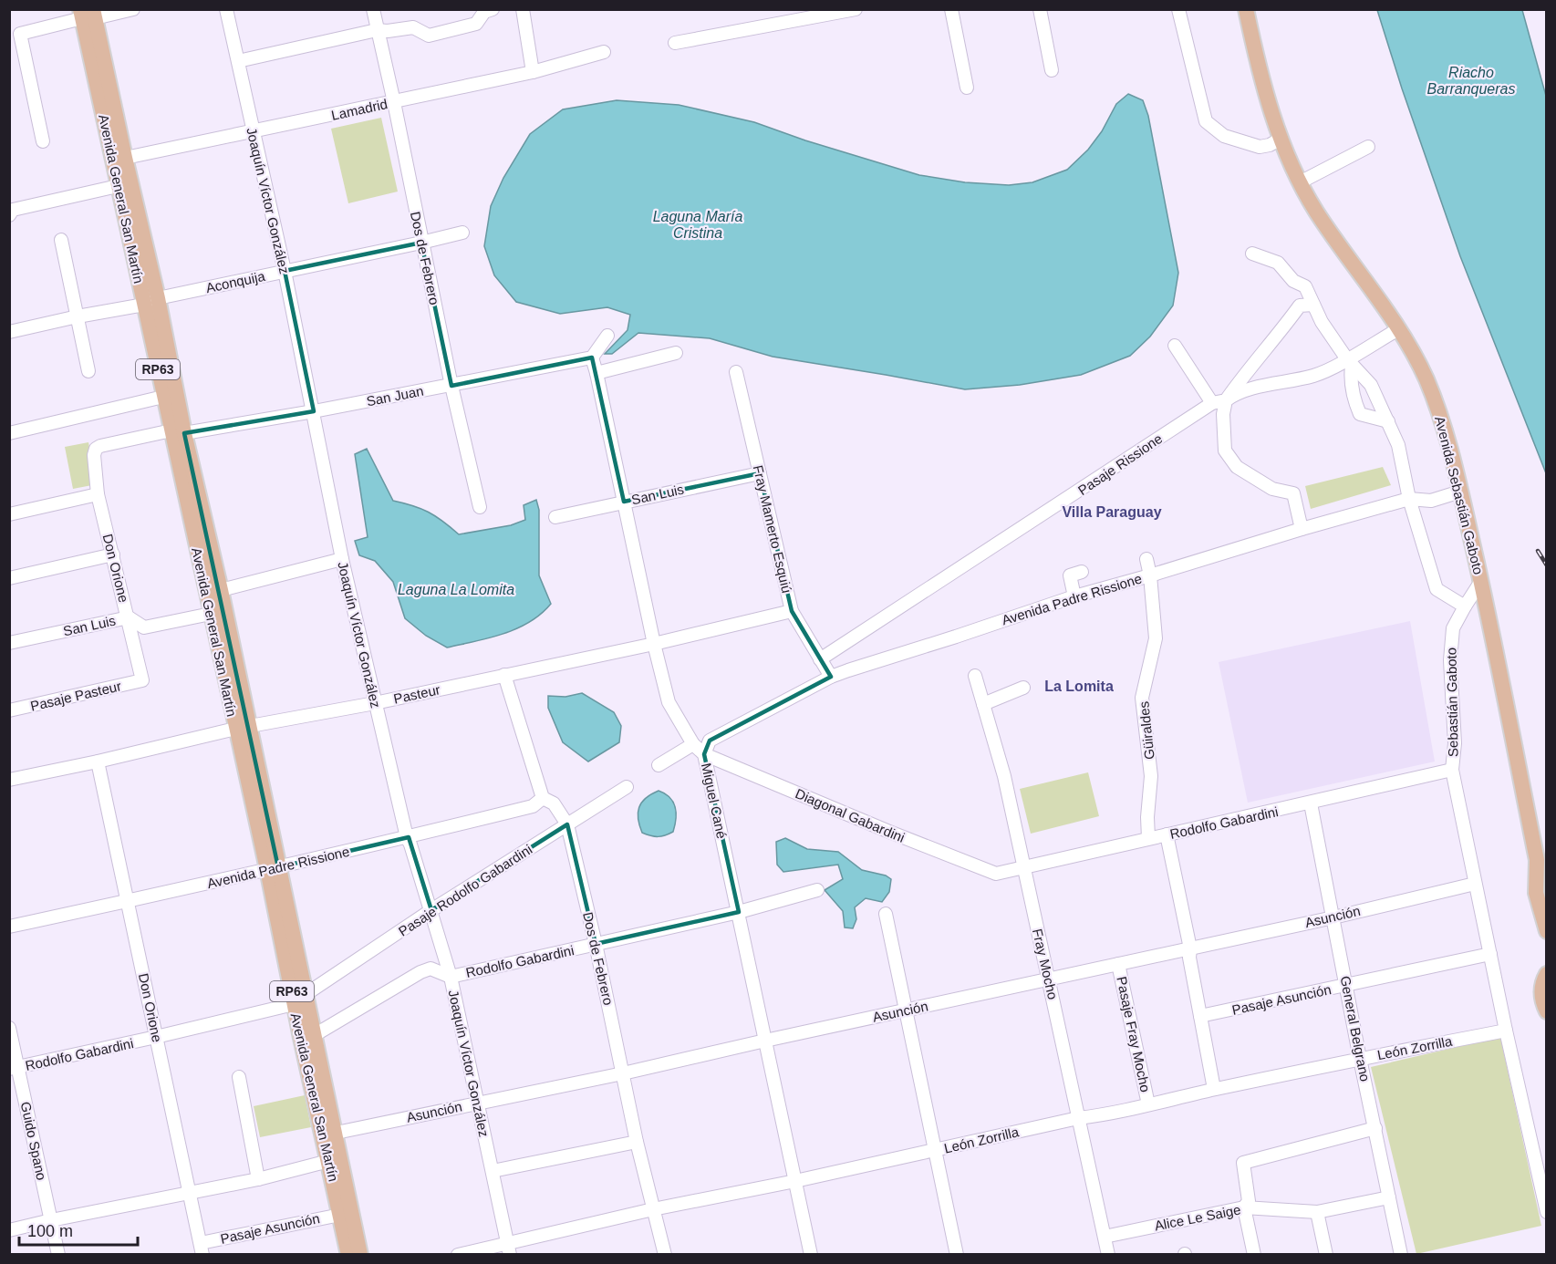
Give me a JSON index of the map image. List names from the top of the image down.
{
  "streets": {
    "main road": ["Avenida General San Martín", "RP63", "Avenida Sebastián Gaboto"],
    "street": [
      "Lamadrid",
      "Joaquín Víctor González",
      "Dos de Febrero",
      "Aconquija",
      "San Juan",
      "Pasaje Rissione",
      "San Luis",
      "Fray Mamerto Esquiú",
      "Don Orione",
      "Avenida Padre Rissione",
      "Pasteur",
      "Pasaje Pasteur",
      "Sebastián Gaboto",
      "Güiraldes",
      "Miguel Cané",
      "Diagonal Gabardini",
      "Rodolfo Gabardini",
      "Pasaje Rodolfo Gabardini",
      "Asunción",
      "Fray Mocho",
      "Pasaje Asunción",
      "General Belgrano",
      "Pasaje Fray Mocho",
      "León Zorrilla",
      "Guido Spano",
      "Alice Le Saige"
    ]
  },
  "crossings": [
    ["Lamadrid", "Avenida General San Martín"],
    ["Lamadrid", "Joaquín Víctor González"],
    ["Lamadrid", "Dos de Febrero"],
    ["Avenida General San Martín", "Aconquija"],
    ["Avenida General San Martín", "San Juan"],
    ["Avenida General San Martín", "San Luis"],
    ["Avenida General San Martín", "Avenida Padre Rissione"],
    ["Avenida General San Martín", "Pasteur"],
    ["Avenida General San Martín", "Rodolfo Gabardini"],
    ["Avenida General San Martín", "Pasaje Rodolfo Gabardini"],
    ["Avenida General San Martín", "Asunción"],
    ["Avenida General San Martín", "Pasaje Asunción"],
    ["Joaquín Víctor González", "Aconquija"],
    ["Joaquín Víctor González", "San Juan"],
    ["Joaquín Víctor González", "Avenida Padre Rissione"],
    ["Joaquín Víctor González", "Pasteur"],
    ["Joaquín Víctor González", "Rodolfo Gabardini"],
    ["Joaquín Víctor González", "Pasaje Rodolfo Gabardini"],
    ["Joaquín Víctor González", "Asunción"],
    ["Joaquín Víctor González", "León Zorrilla"],
    ["Dos de Febrero", "Aconquija"],
    ["Dos de Febrero", "San Juan"],
    ["Dos de Febrero", "Avenida Padre Rissione"],
    ["Dos de Febrero", "Pasteur"],
    ["Dos de Febrero", "Rodolfo Gabardini"],
    ["Dos de Febrero", "Pasaje Rodolfo Gabardini"],
    ["Dos de Febrero", "Asunción"],
    ["Dos de Febrero", "León Zorrilla"],
    ["San Juan", "Don Orione"],
    ["San Juan", "Miguel Cané"],
    ["Pasaje Rissione", "Avenida Sebastián Gaboto"],
    ["Pasaje Rissione", "Fray Mamerto Esquiú"],
    ["San Luis", "Fray Mamerto Esquiú"],
    ["San Luis", "Don Orione"],
    ["San Luis", "Miguel Cané"],
    ["Avenida Sebastián Gaboto", "Avenida Padre Rissione"],
    ["Avenida Sebastián Gaboto", "Sebastián Gaboto"],
    ["Fray Mamerto Esquiú", "Avenida Padre Rissione"],
    ["Fray Mamerto Esquiú", "Pasteur"],
    ["Don Orione", "Avenida Padre Rissione"],
    ["Don Orione", "Pasteur"],
    ["Don Orione", "Pasaje Pasteur"],
    ["Don Orione", "Rodolfo Gabardini"],
    ["Don Orione", "Pasaje Asunción"],
    ["Avenida Padre Rissione", "Güiraldes"],
    ["Avenida Padre Rissione", "Miguel Cané"],
    ["Avenida Padre Rissione", "Diagonal Gabardini"],
    ["Pasteur", "Miguel Cané"],
    ["Sebastián Gaboto", "Rodolfo Gabardini"],
    ["Sebastián Gaboto", "Asunción"],
    ["Sebastián Gaboto", "Pasaje Asunción"],
    ["Sebastián Gaboto", "León Zorrilla"],
    ["Güiraldes", "Rodolfo Gabardini"],
    ["Miguel Cané", "Diagonal Gabardini"],
    ["Miguel Cané", "Rodolfo Gabardini"],
    ["Miguel Cané", "Asunción"],
    ["Miguel Cané", "León Zorrilla"],
    ["Diagonal Gabardini", "Rodolfo Gabardini"],
    ["Rodolfo Gabardini", "Pasaje Rodolfo Gabardini"],
    ["Rodolfo Gabardini", "Fray Mocho"],
    ["Rodolfo Gabardini", "General Belgrano"],
    ["Rodolfo Gabardini", "Guido Spano"],
    ["Asunción", "Fray Mocho"],
    ["Asunción", "General Belgrano"],
    ["Asunción", "Pasaje Fray Mocho"],
    ["Fray Mocho", "León Zorrilla"],
    ["Fray Mocho", "Alice Le Saige"],
    ["Pasaje Asunción", "General Belgrano"],
    ["General Belgrano", "León Zorrilla"],
    ["General Belgrano", "Alice Le Saige"],
    ["Pasaje Fray Mocho", "León Zorrilla"]
  ],
  "districts": ["Villa Paraguay", "La Lomita"],
  "water": ["Riacho Barranqueras", "Laguna María Cristina", "Laguna La Lomita"],
  "scale_bar": "100 m"
}
